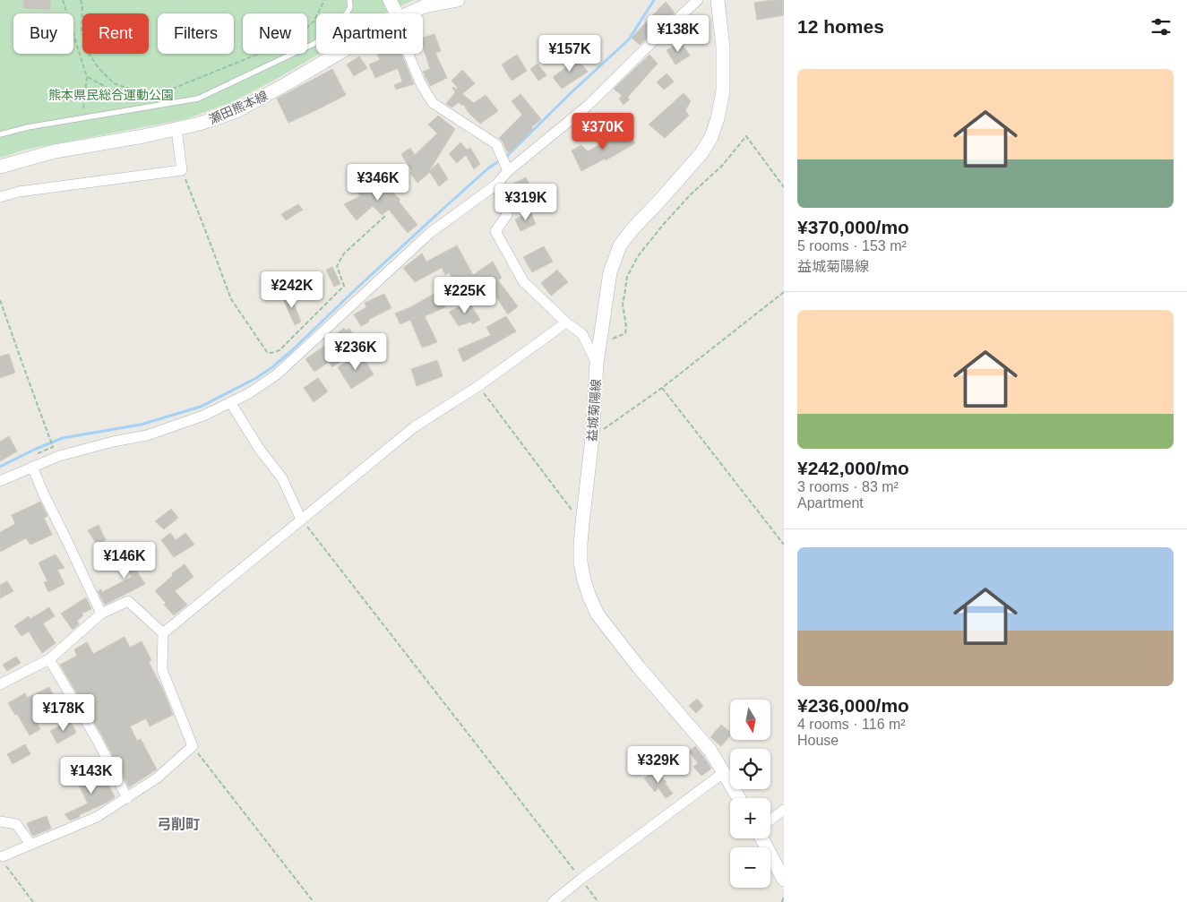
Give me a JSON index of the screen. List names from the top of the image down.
{
  "streets": {
    "main road": ["瀬田熊本線", "益城菊陽線"]
  },
  "districts": ["弓削町"],
  "parks": ["熊本県民総合運動公園"],
  "north": "bottom",
  "page": {
    "heading": "12 homes",
    "chip": [
      "Buy",
      "Rent",
      "Filters",
      "New",
      "Apartment"
    ],
    "price": [
      "¥138K",
      "¥157K",
      "¥370K",
      "¥346K",
      "¥319K",
      "¥242K",
      "¥225K",
      "¥236K",
      "¥146K",
      "¥178K",
      "¥329K",
      "¥143K"
    ],
    "list": [
      {
        "name": "¥370,000/mo",
        "note": "5 rooms · 153 m² · 益城菊陽線"
      },
      {
        "name": "¥242,000/mo",
        "note": "3 rooms · 83 m² · Apartment"
      },
      {
        "name": "¥236,000/mo",
        "note": "4 rooms · 116 m² · House"
      }
    ],
    "map_buttons": ["+", "−"]
  }
}
